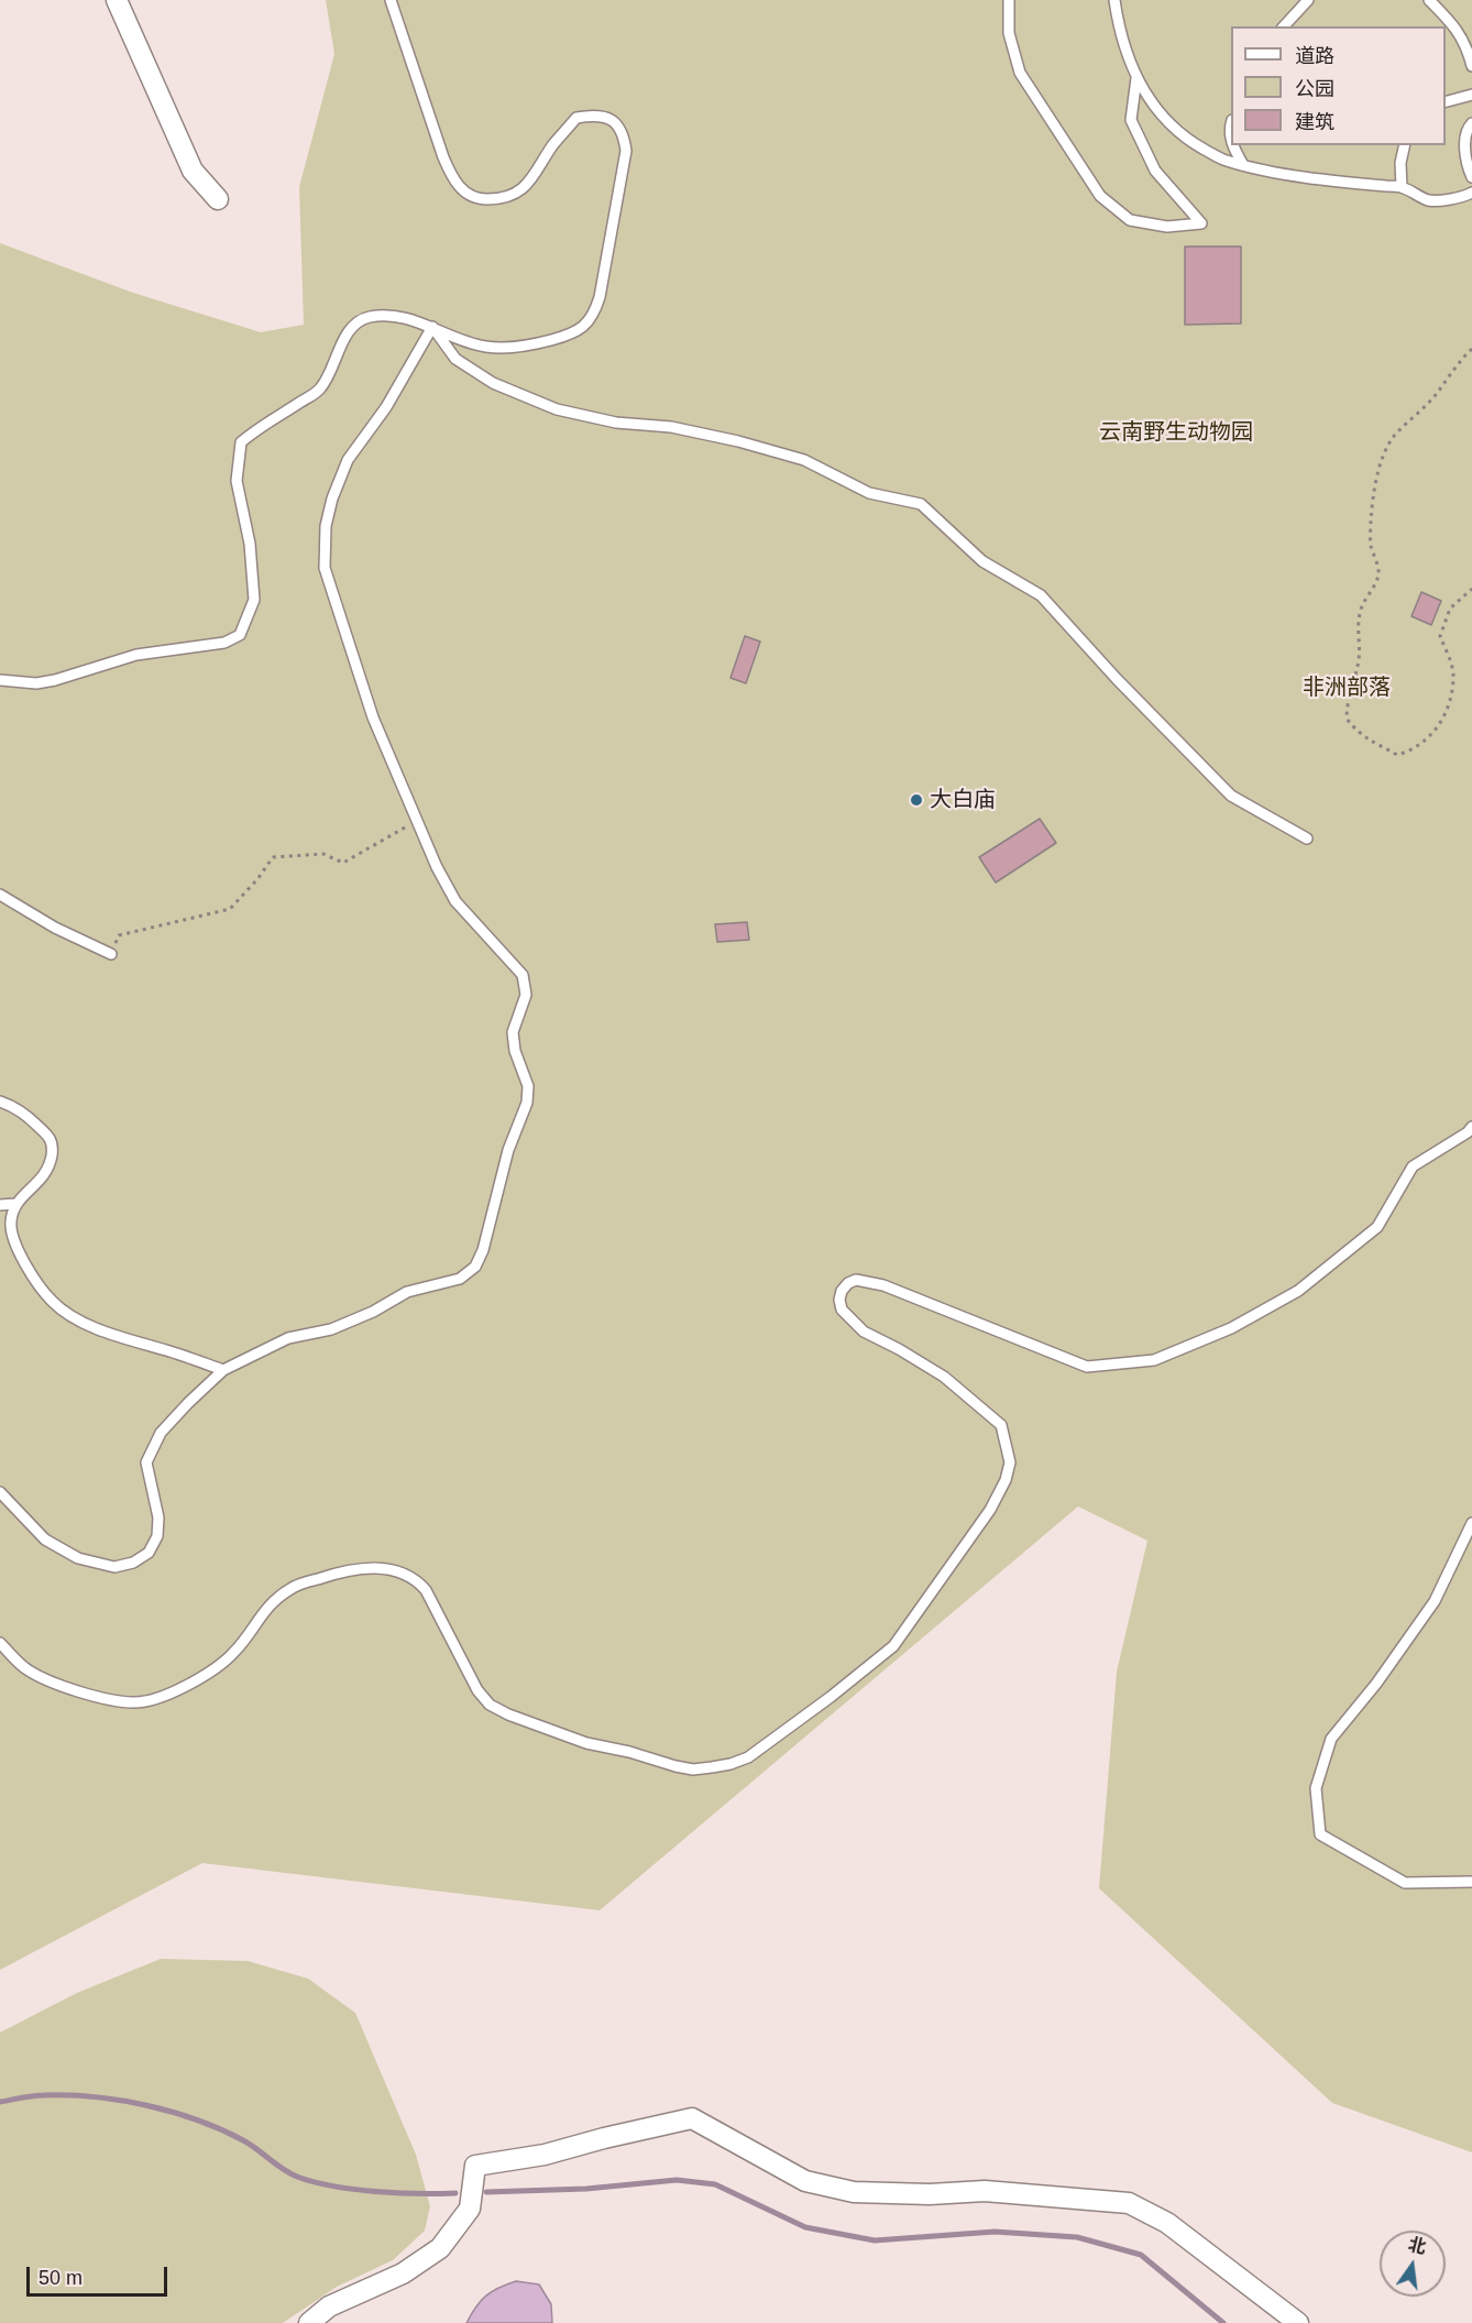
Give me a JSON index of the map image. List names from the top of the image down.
{
  "parks": ["云南野生动物园", "非洲部落"],
  "places": ["大白庙"],
  "legend": ["道路", "公园", "建筑"],
  "scale_bar": "50 m",
  "north": "top"
}
